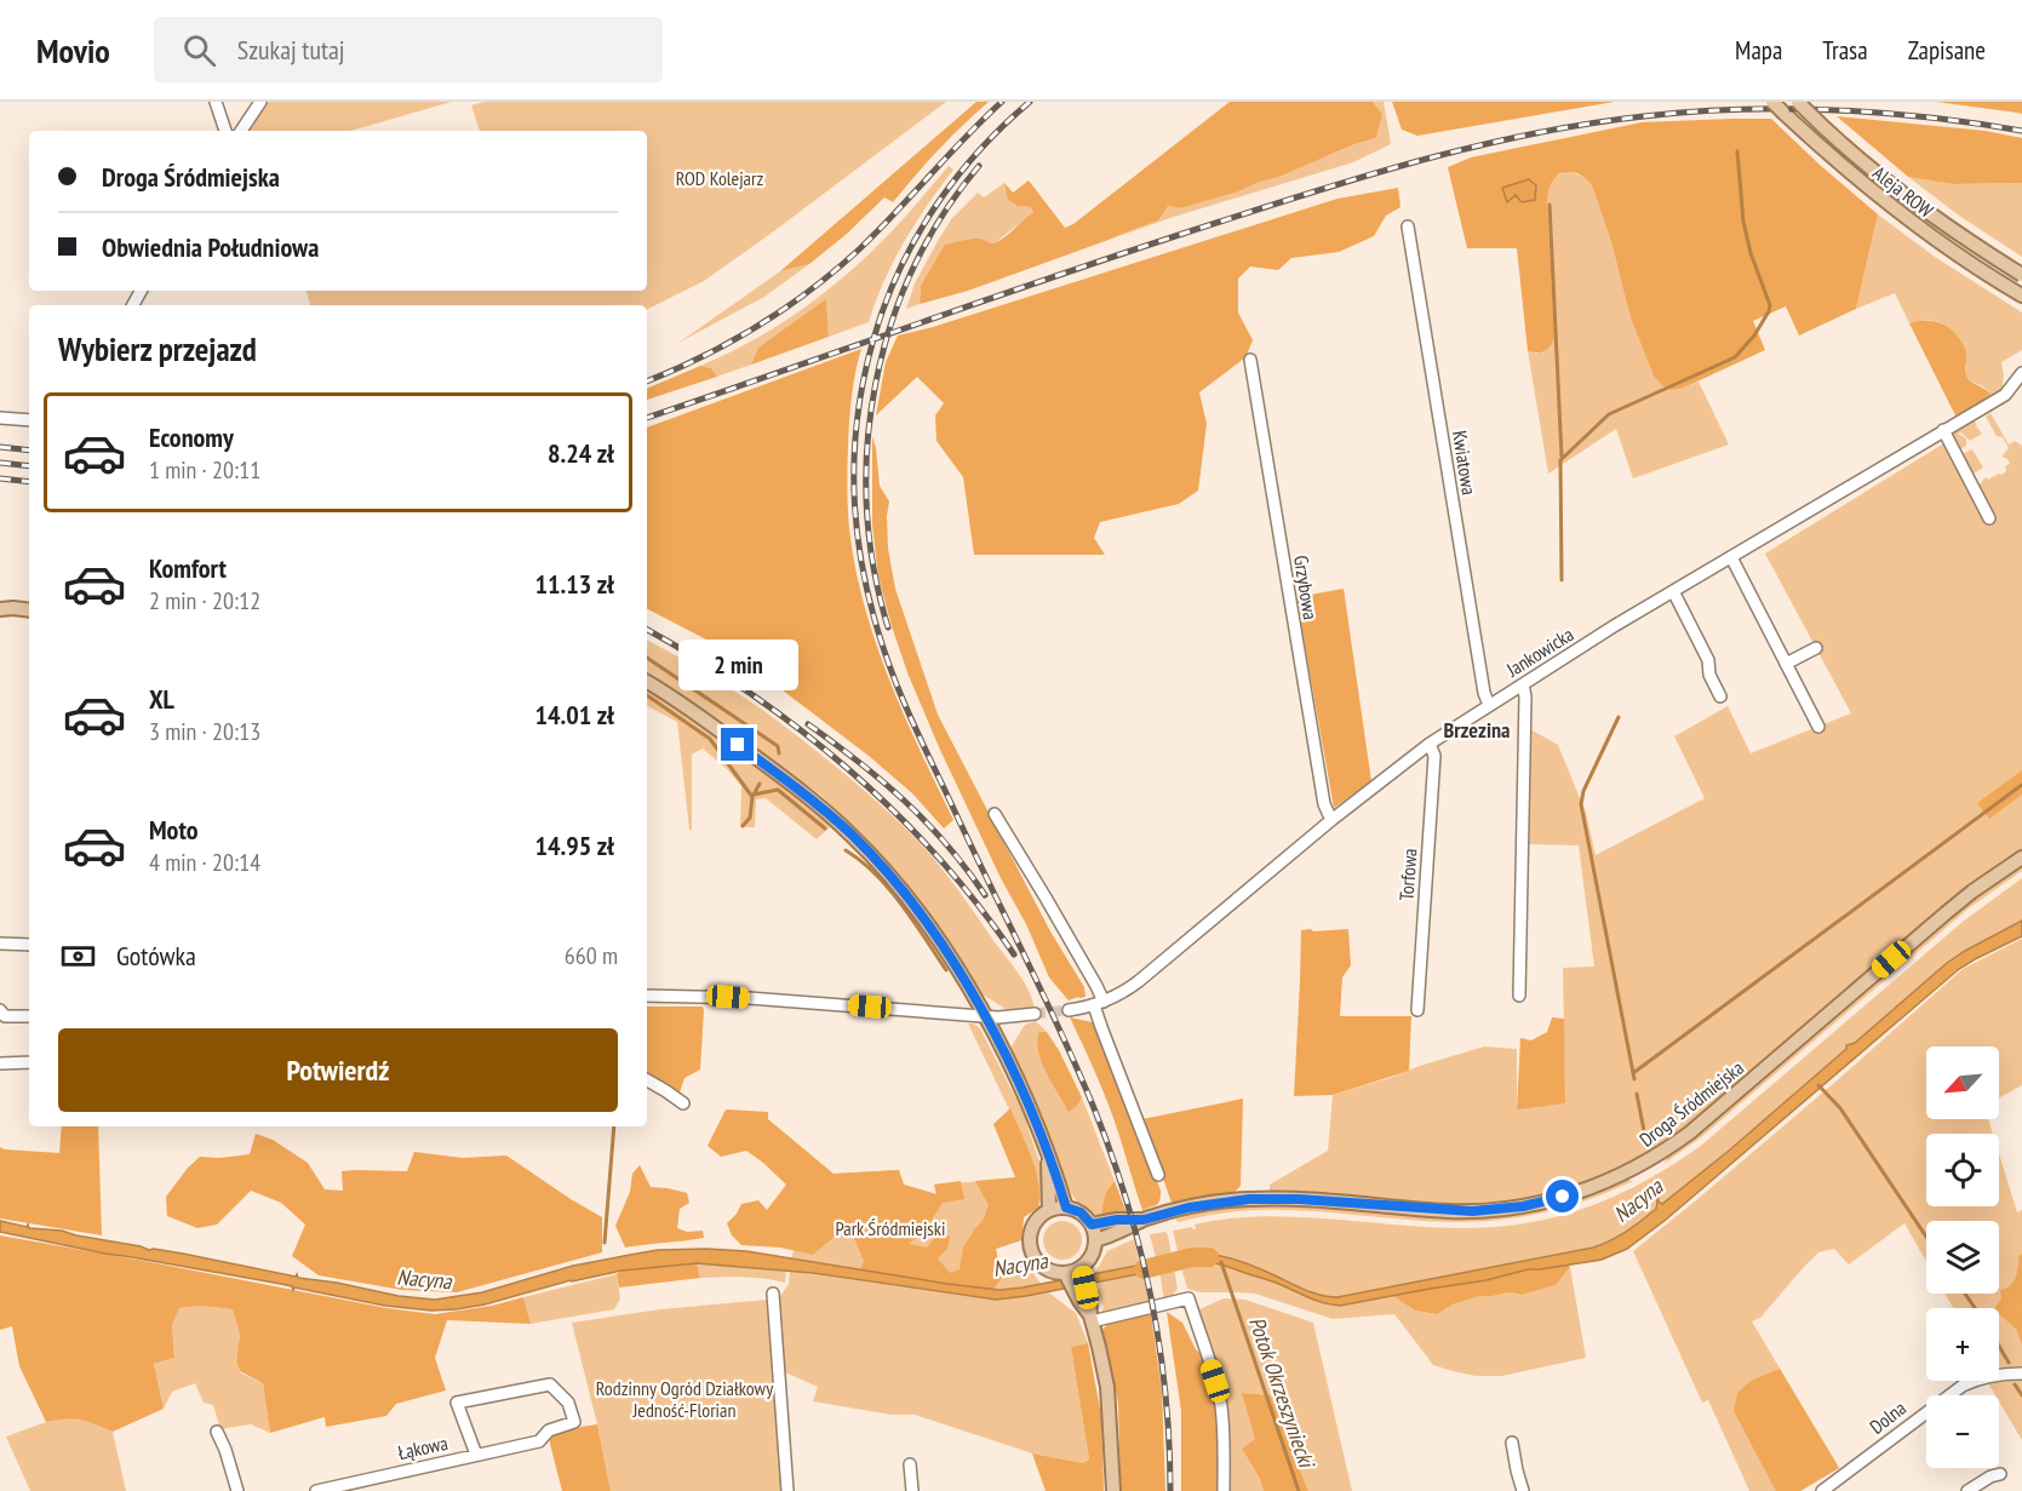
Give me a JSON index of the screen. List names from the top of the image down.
{
  "streets": {
    "main road": ["Aleja ROW", "Droga Śródmiejska"],
    "street": [
      "Kwiatowa",
      "Grzybowa",
      "Jankowicka",
      "Torfowa",
      "Dolna",
      "Łąkowa"
    ]
  },
  "crossings": [
    ["Kwiatowa", "Jankowicka"],
    ["Grzybowa", "Jankowicka"],
    ["Jankowicka", "Torfowa"]
  ],
  "districts": ["Brzezina"],
  "water": ["Nacyna", "Potok Okrzeszyniecki"],
  "parks": ["ROD Kolejarz", "Park Śródmiejski", "Rodzinny Ogród Działkowy Jedność-Florian"],
  "north": "bottom left",
  "page": {
    "header": "Movio",
    "search": "Szukaj tutaj",
    "nav": ["Mapa", "Trasa", "Zapisane"],
    "banner": ["Droga Śródmiejska", "Obwiednia Południowa"],
    "heading": "Wybierz przejazd",
    "list": [
      {
        "name": "Economy",
        "note": "1 min · 20:11",
        "value": "8.24 zł"
      },
      {
        "name": "Komfort",
        "note": "2 min · 20:12",
        "value": "11.13 zł"
      },
      {
        "name": "XL",
        "note": "3 min · 20:13",
        "value": "14.01 zł"
      },
      {
        "name": "Moto",
        "note": "4 min · 20:14",
        "value": "14.95 zł"
      }
    ],
    "bubble": "2 min",
    "pay": ["Gotówka", "660 m"],
    "buttons": "Potwierdź",
    "map_buttons": ["+", "−"]
  }
}
